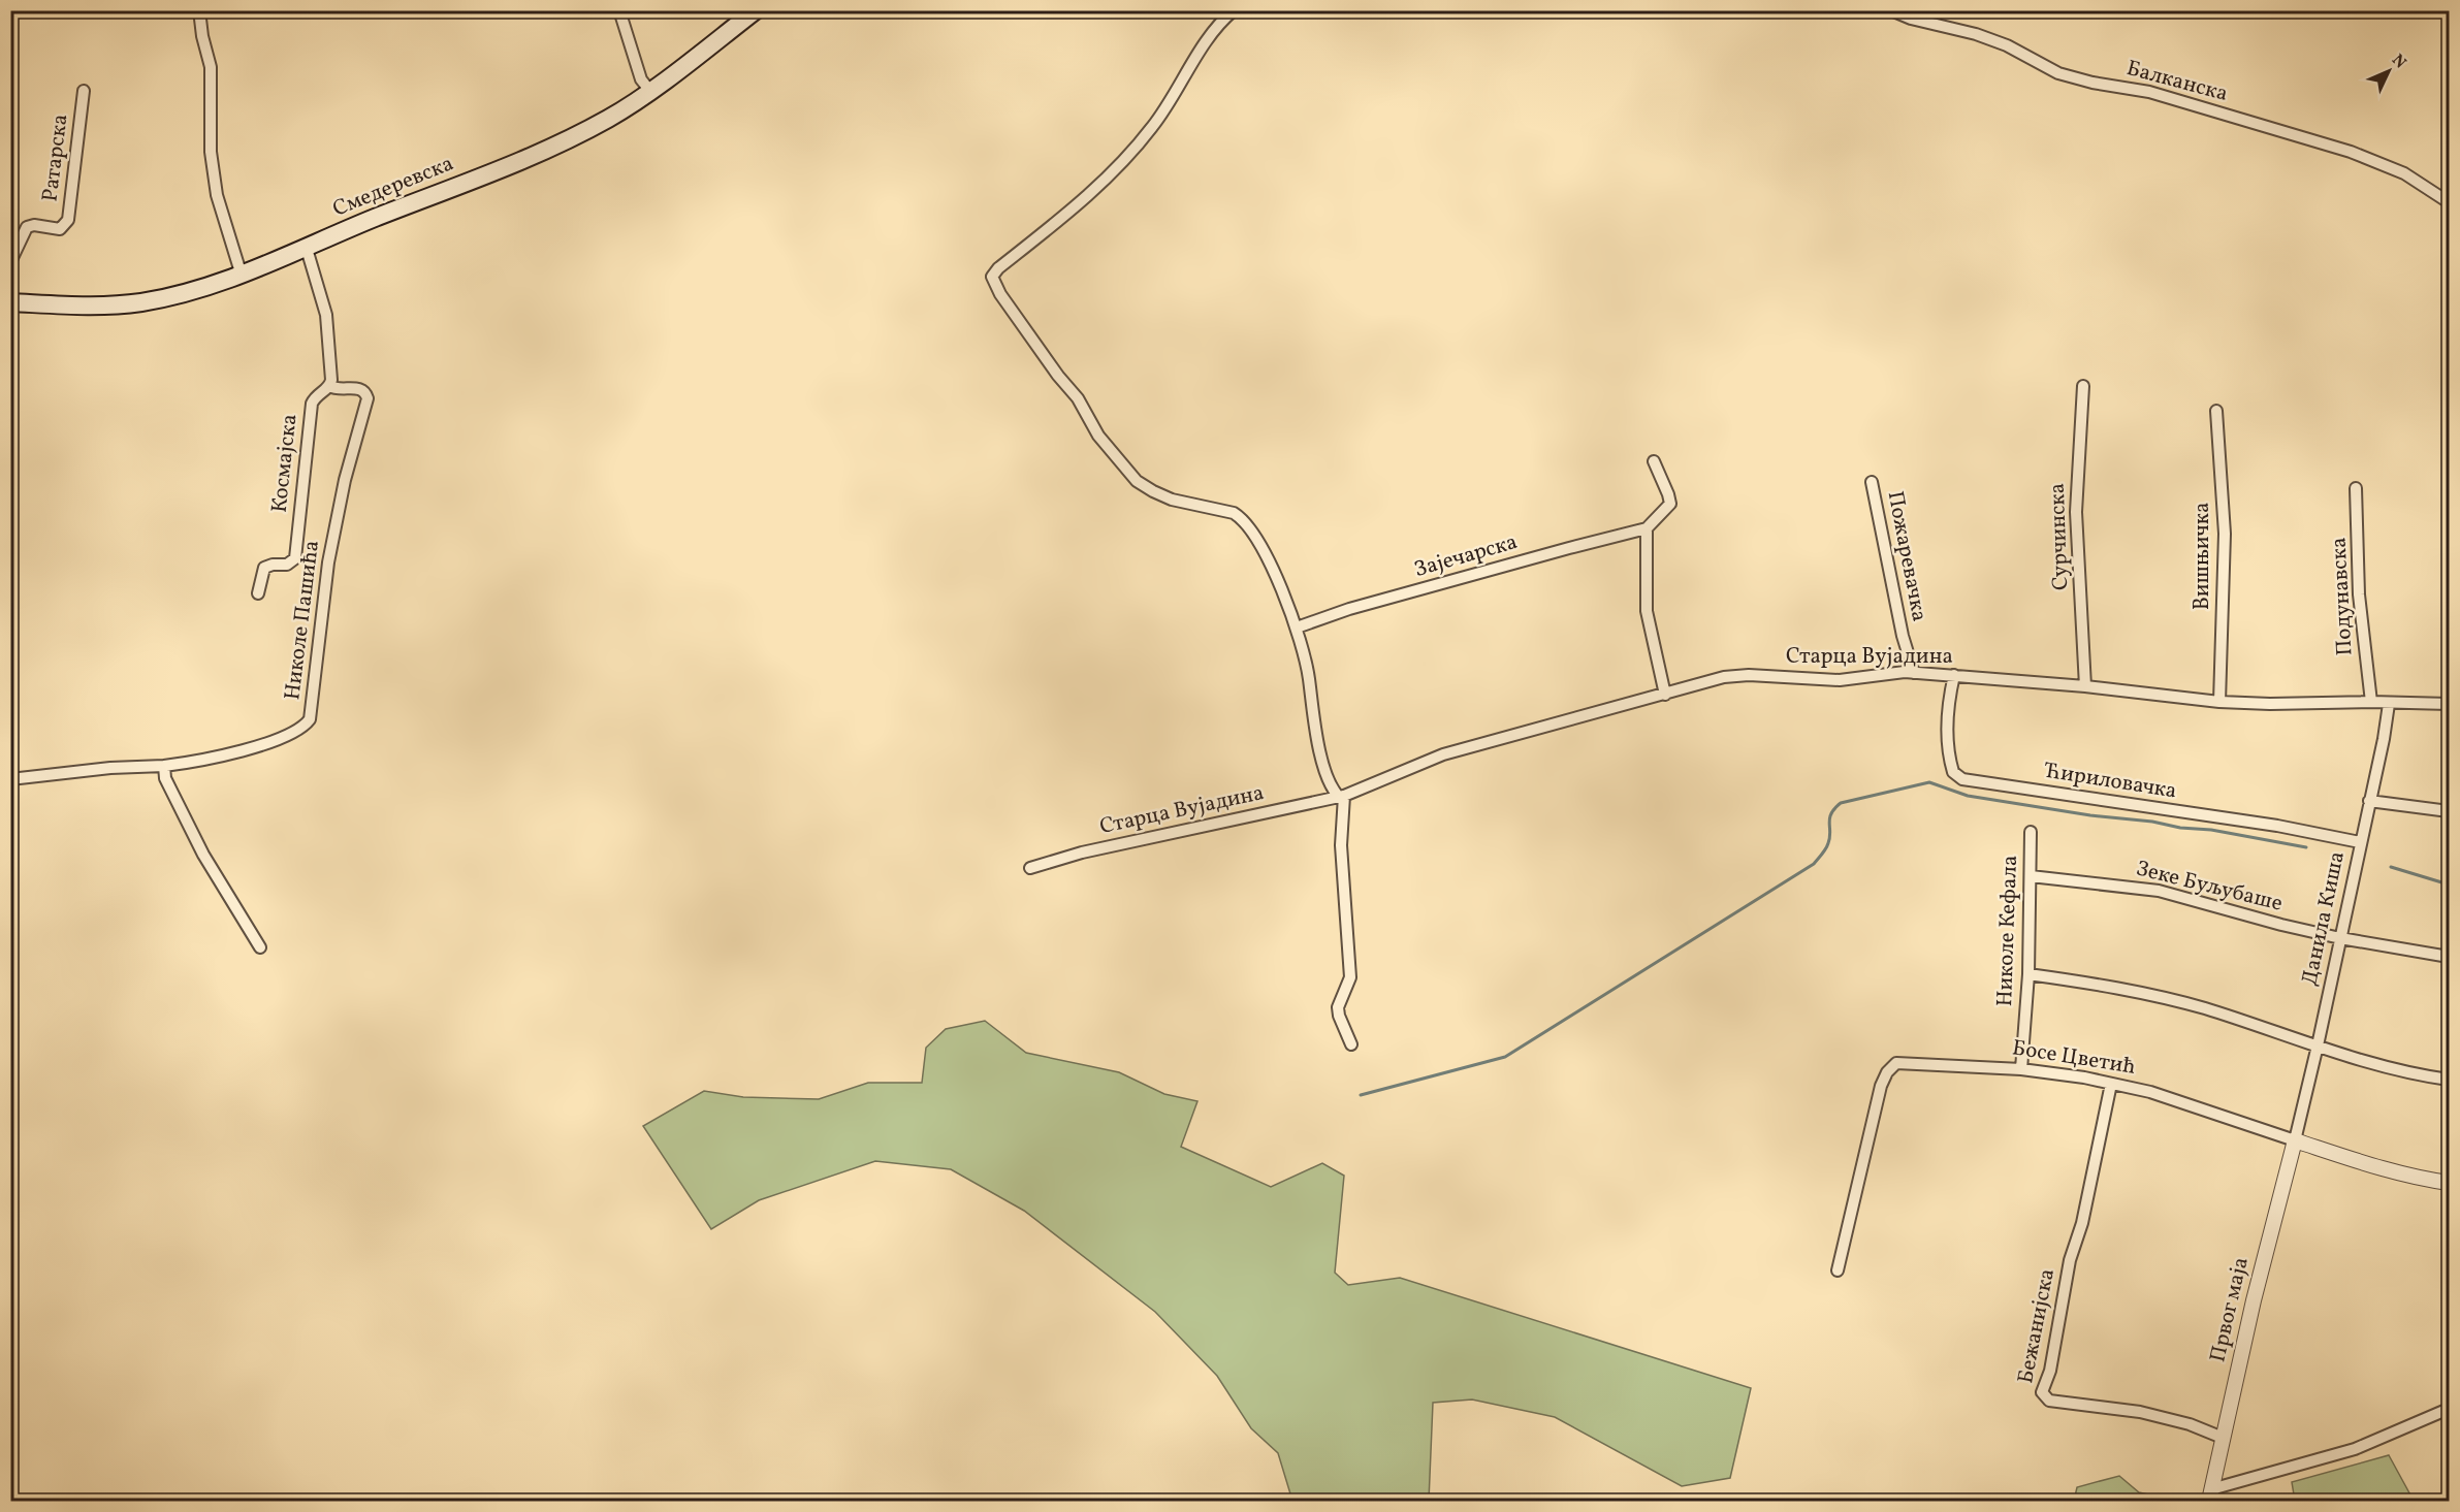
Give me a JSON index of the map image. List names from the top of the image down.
{
  "streets": {
    "main road": ["Смедеревска"],
    "street": [
      "Балканска",
      "Ратарска",
      "Космајска",
      "Сурчинска",
      "Зајечарска",
      "Пожаревачка",
      "Вишњичка",
      "Подунавска",
      "Николе Пашића",
      "Старца Вујадина",
      "Ћириловачка",
      "Зеке Буљубаше",
      "Данила Киша",
      "Николе Кефала",
      "Босе Цветић",
      "Првог маја",
      "Бежанијска"
    ]
  },
  "crossings": [
    ["Космајска", "Николе Пашића"],
    ["Сурчинска", "Старца Вујадина"],
    ["Пожаревачка", "Старца Вујадина"],
    ["Вишњичка", "Старца Вујадина"],
    ["Подунавска", "Старца Вујадина"],
    ["Старца Вујадина", "Ћириловачка"],
    ["Старца Вујадина", "Данила Киша"],
    ["Ћириловачка", "Данила Киша"],
    ["Зеке Буљубаше", "Данила Киша"],
    ["Зеке Буљубаше", "Николе Кефала"],
    ["Данила Киша", "Босе Цветић"],
    ["Данила Киша", "Првог маја"],
    ["Николе Кефала", "Босе Цветић"],
    ["Босе Цветић", "Првог маја"],
    ["Босе Цветић", "Бежанијска"],
    ["Првог маја", "Бежанијска"]
  ],
  "north": "top right"
}
